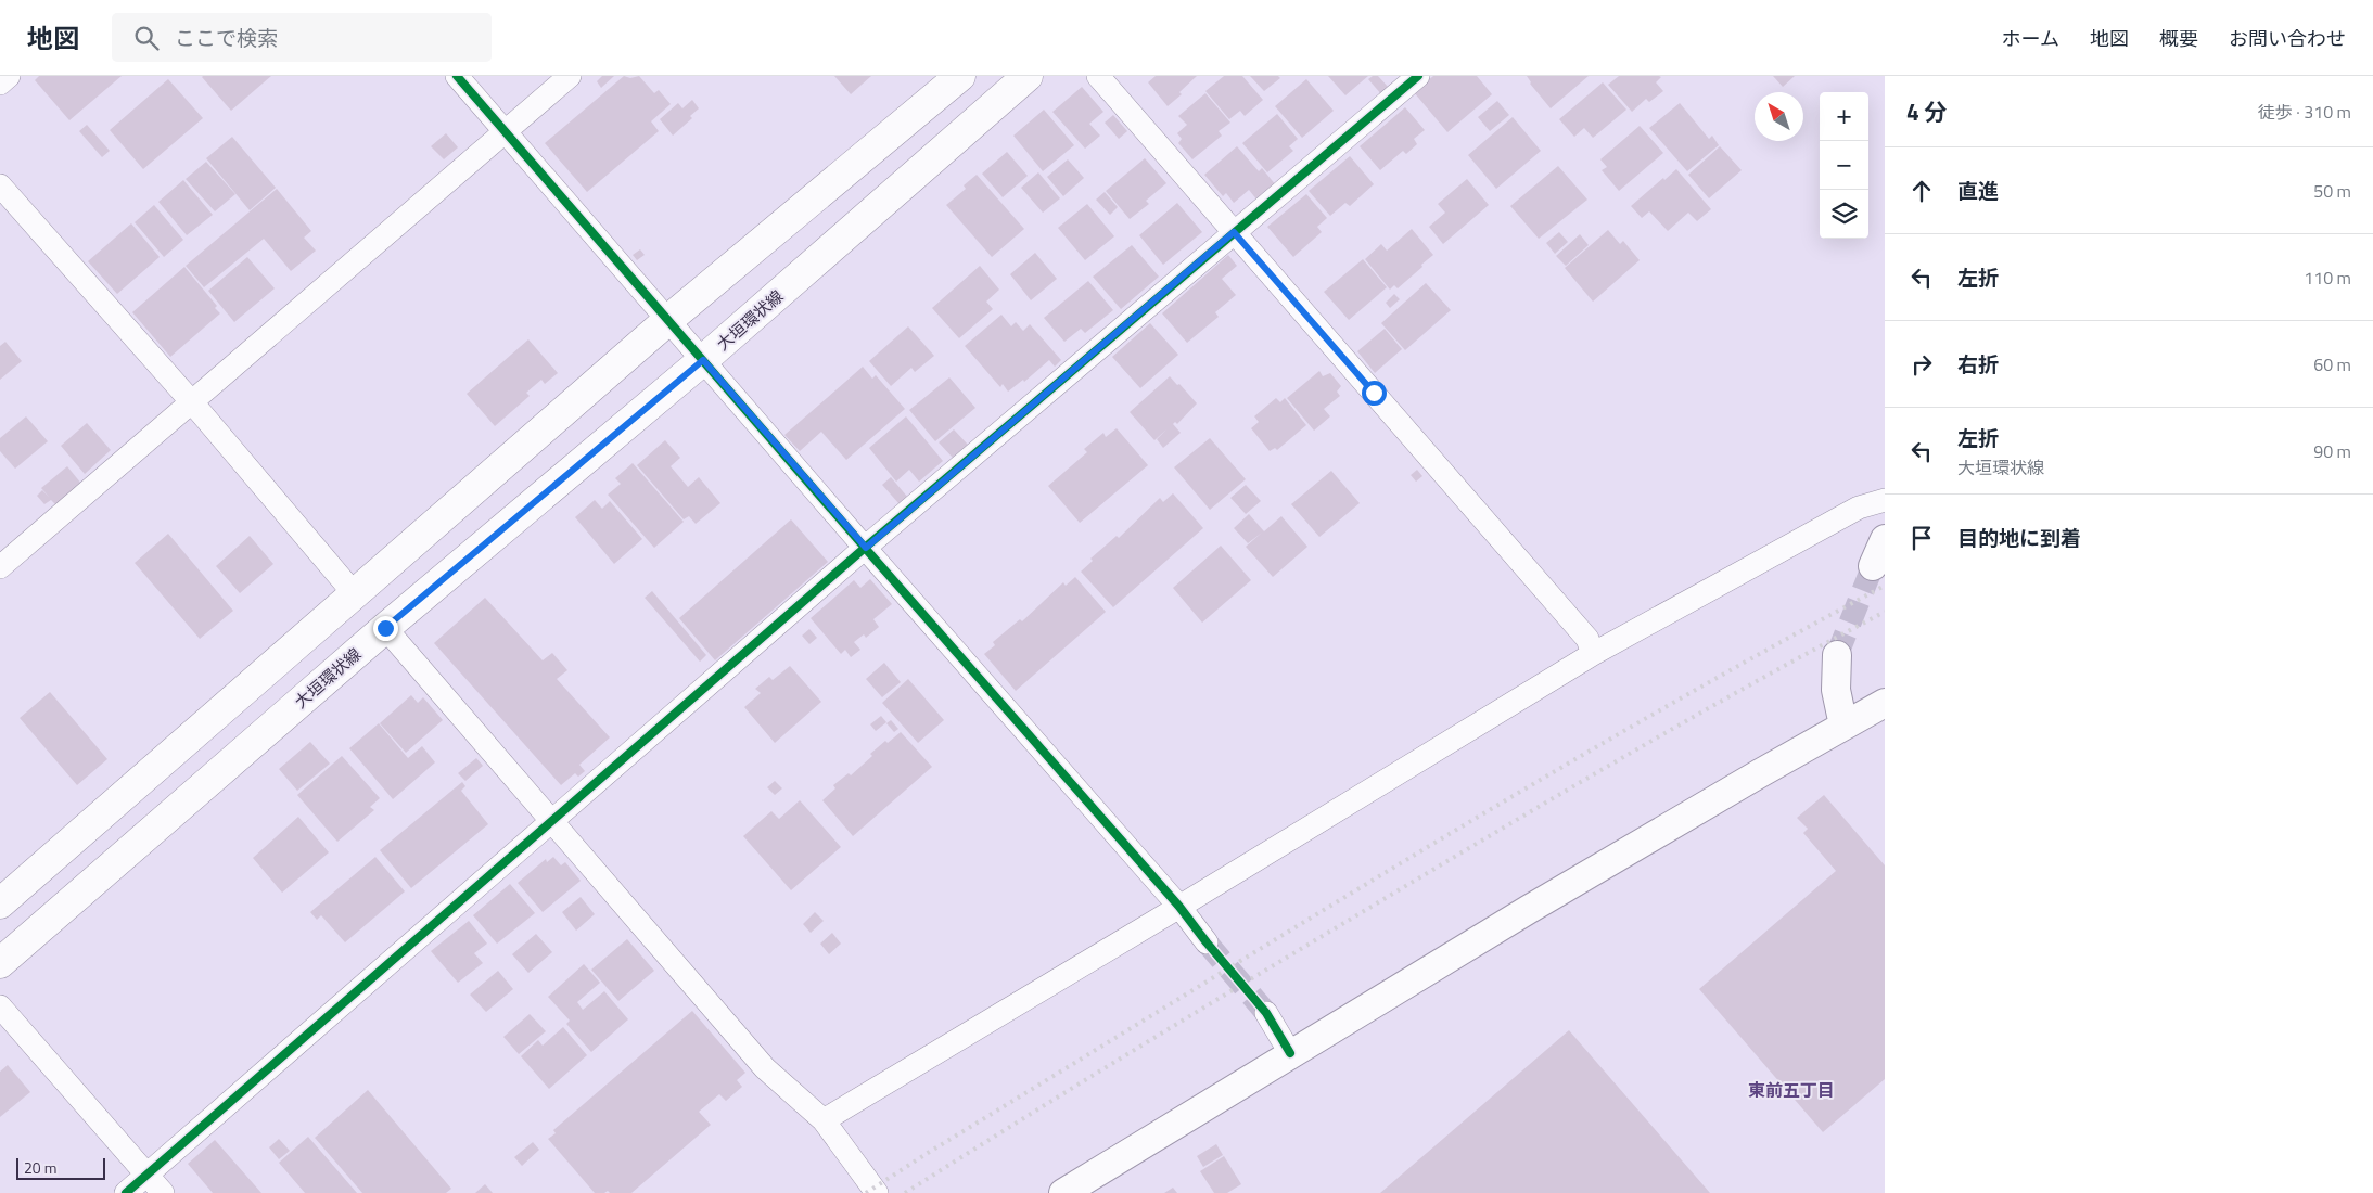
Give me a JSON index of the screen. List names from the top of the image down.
{
  "streets": {
    "main road": ["大垣環状線"]
  },
  "districts": ["東前五丁目"],
  "scale_bar": "20 m",
  "north": "top left",
  "page": {
    "header": "地図",
    "search": "ここで検索",
    "nav": [
      "ホーム",
      "地図",
      "概要",
      "お問い合わせ"
    ],
    "heading": ["4 分", "徒歩 · 310 m"],
    "map_buttons": ["+", "−"],
    "list": [
      ["直進", "50 m"],
      ["左折", "110 m"],
      ["右折", "60 m"],
      ["左折", "大垣環状線", "90 m"],
      "目的地に到着"
    ],
    "scale": "20 m"
  }
}
